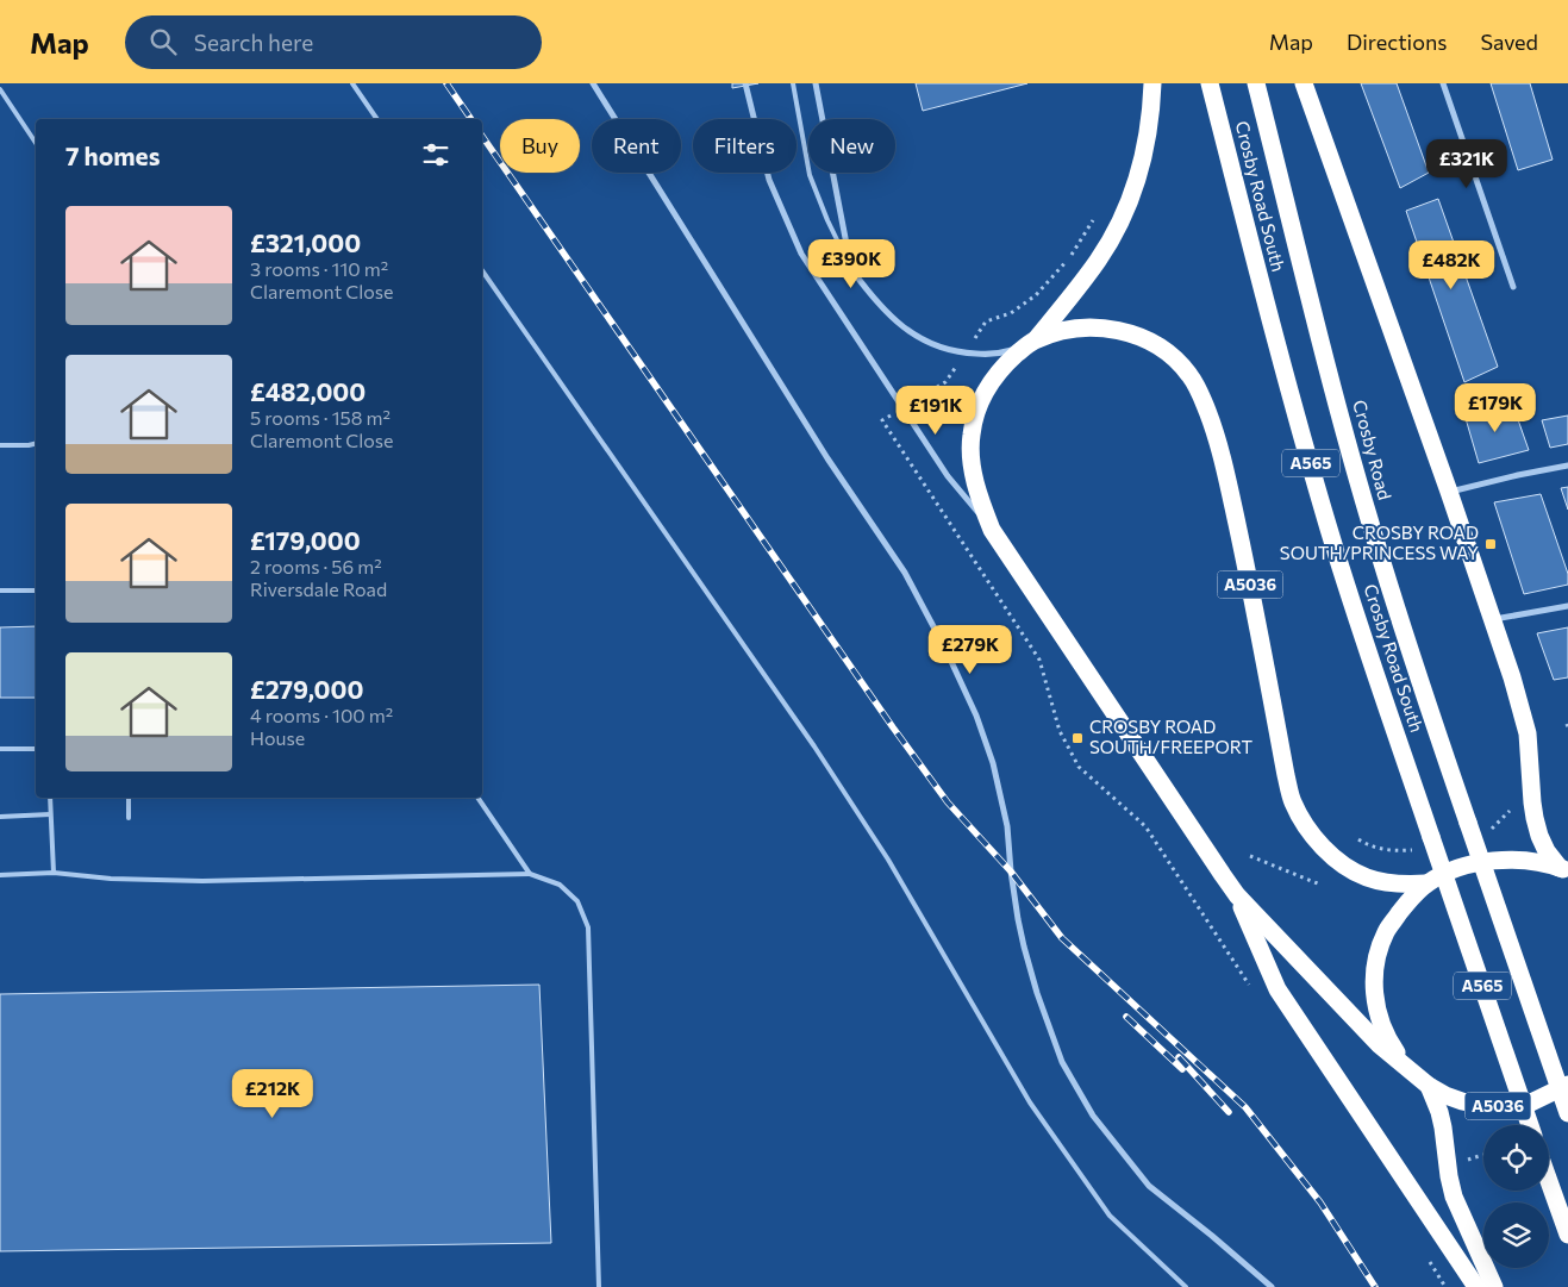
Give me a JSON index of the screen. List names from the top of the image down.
{
  "streets": {
    "highway": [
      "Crosby Road South",
      "Crosby Road",
      "A565",
      "A5036"
    ]
  },
  "places": {
    "transit": ["CROSBY ROAD SOUTH/PRINCESS WAY", "CROSBY ROAD SOUTH/FREEPORT"]
  },
  "page": {
    "header": "Map",
    "search": "Search here",
    "nav": ["Map", "Directions", "Saved"],
    "chip": [
      "Buy",
      "Rent",
      "Filters",
      "New"
    ],
    "heading": "7 homes",
    "price": [
      "£321K",
      "£390K",
      "£482K",
      "£179K",
      "£191K",
      "£279K",
      "£212K"
    ],
    "list": [
      {
        "name": "£321,000",
        "note": "3 rooms · 110 m² · Claremont Close"
      },
      {
        "name": "£482,000",
        "note": "5 rooms · 158 m² · Claremont Close"
      },
      {
        "name": "£179,000",
        "note": "2 rooms · 56 m² · Riversdale Road"
      },
      {
        "name": "£279,000",
        "note": "4 rooms · 100 m² · House"
      }
    ]
  }
}
